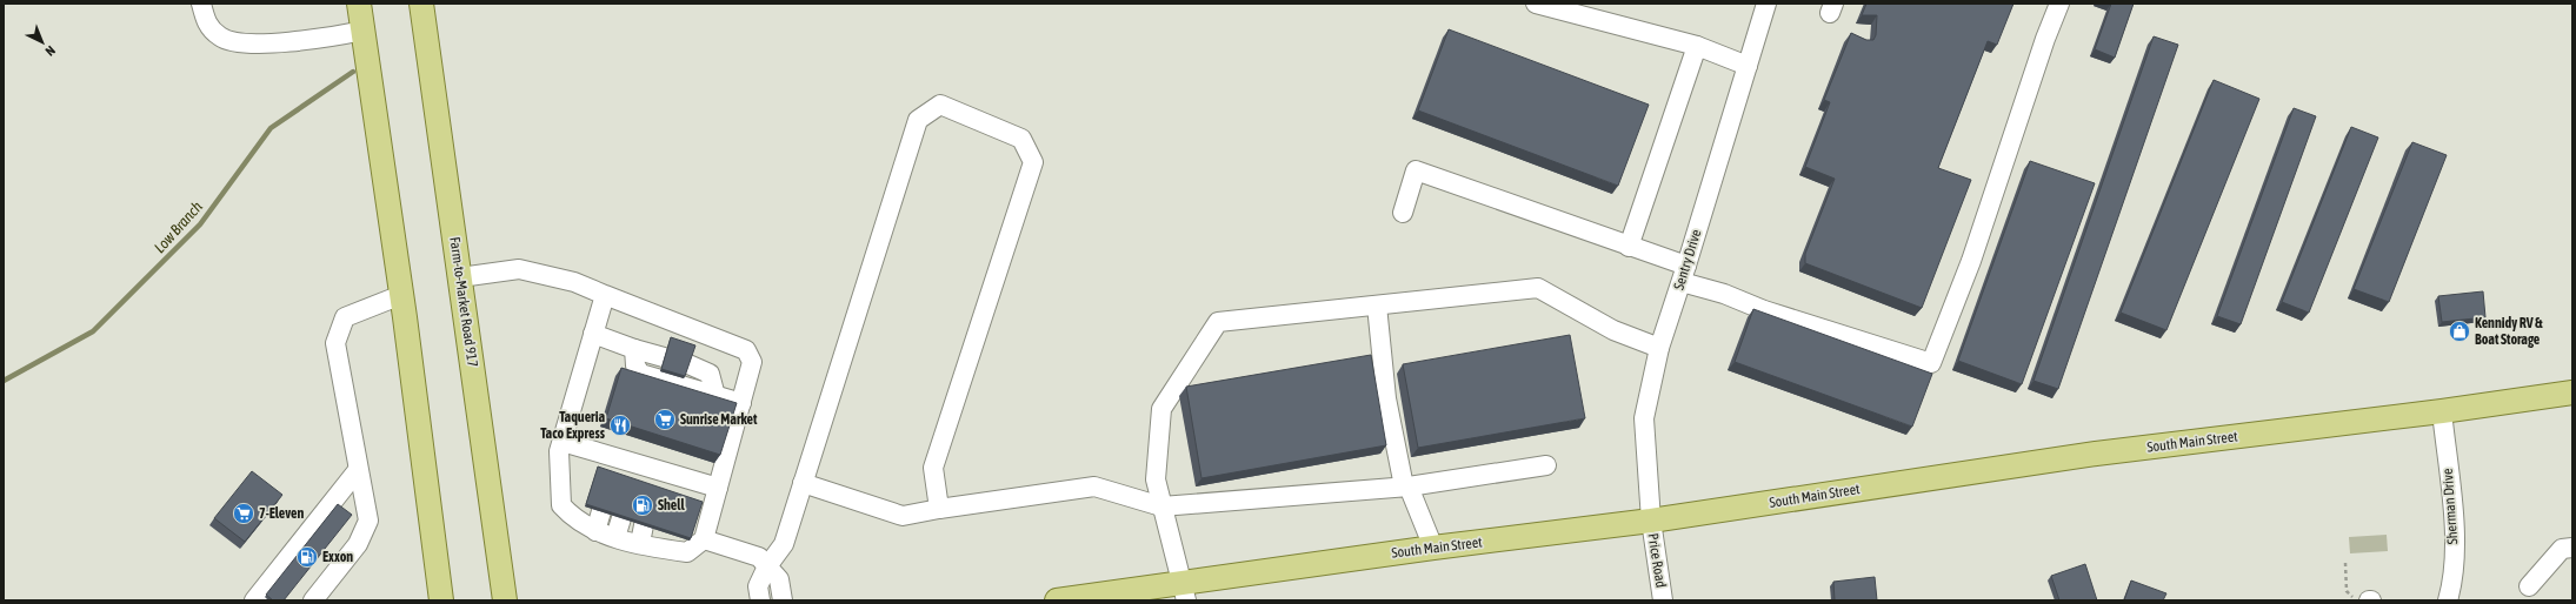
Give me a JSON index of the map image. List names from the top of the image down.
{
  "streets": {
    "main road": ["Farm-to-Market Road 917", "South Main Street"],
    "street": ["Sentry Drive", "Sherman Drive", "Price Road"]
  },
  "crossings": [
    ["Sentry Drive", "South Main Street"],
    ["Sentry Drive", "Price Road"],
    ["South Main Street", "Sherman Drive"],
    ["South Main Street", "Price Road"]
  ],
  "water": ["Low Branch"],
  "places": {
    "shop": ["Kennidy RV & Boat Storage"],
    "supermarket": ["Sunrise Market", "7-Eleven"],
    "restaurant": ["Taqueria Taco Express"],
    "fuel station": ["Shell", "Exxon"]
  },
  "north": "bottom right"
}
